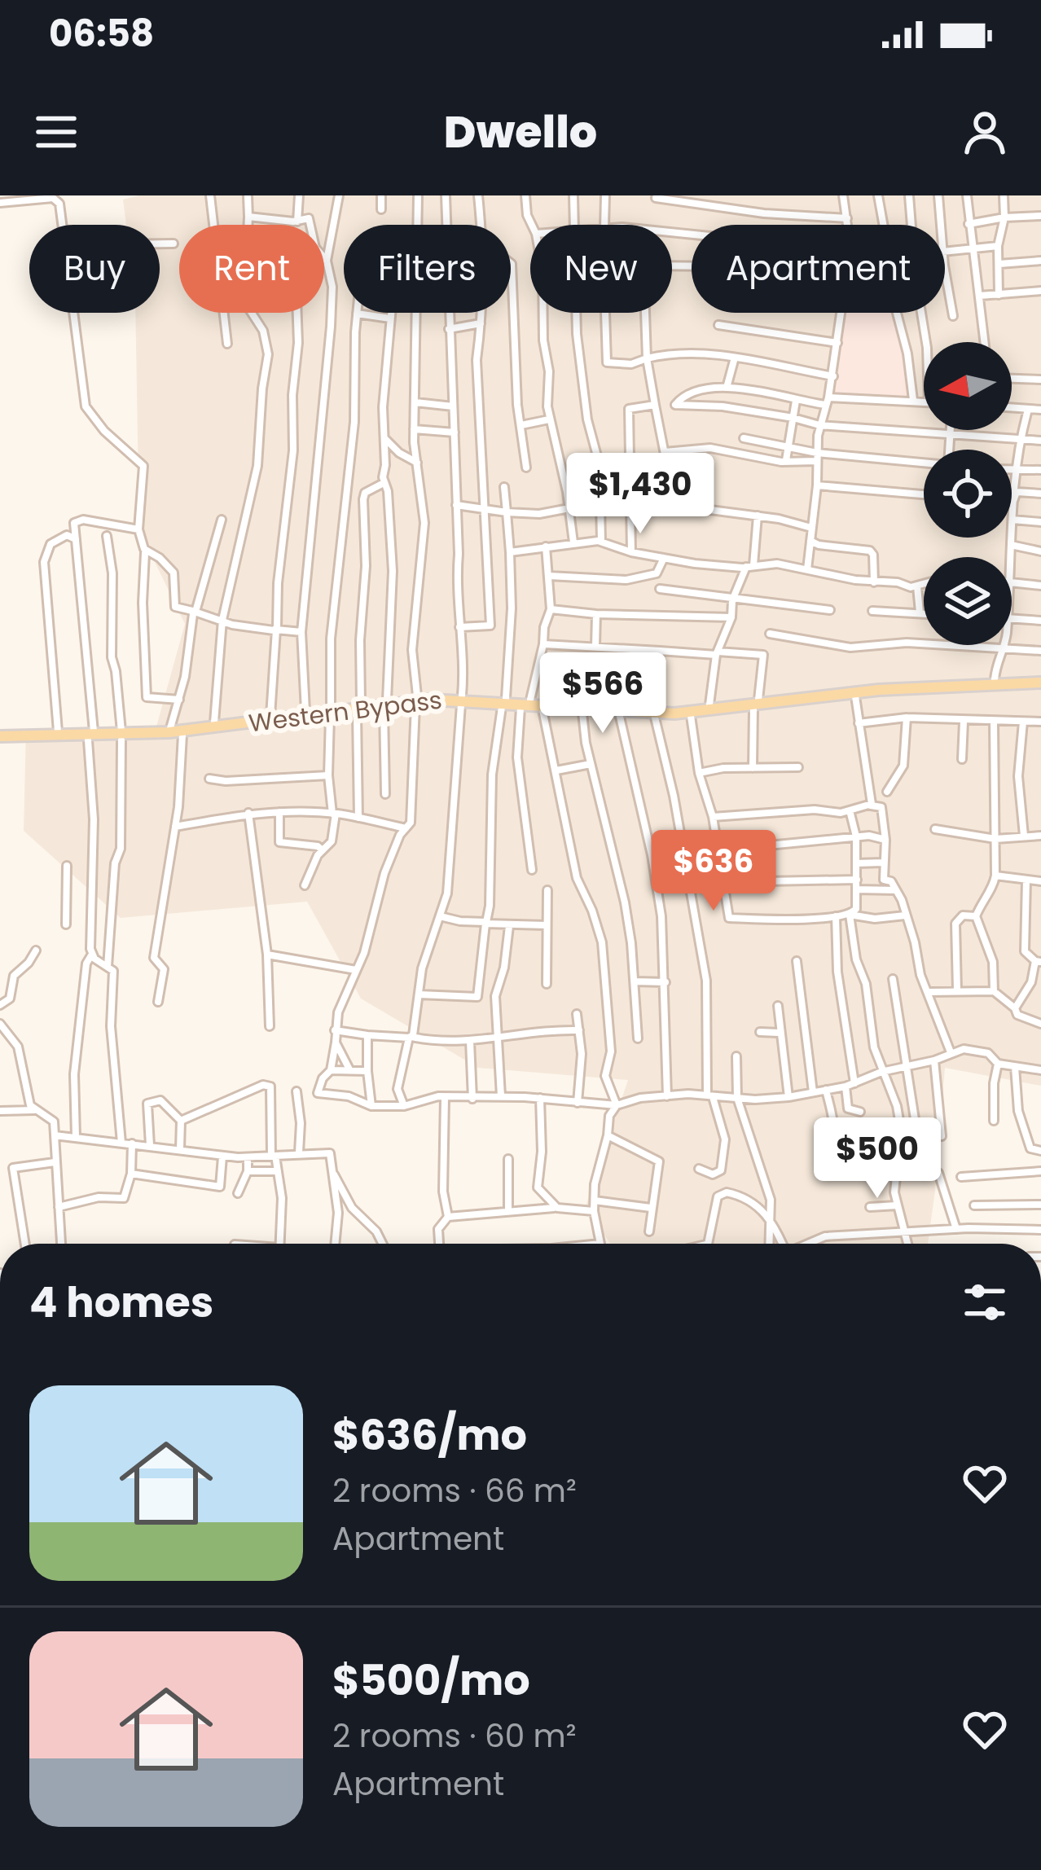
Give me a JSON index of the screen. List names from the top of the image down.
{
  "streets": {
    "main road": ["Western Bypass"]
  },
  "north": "left",
  "page": {
    "status": "06:58",
    "header": "Dwello",
    "chip": [
      "Buy",
      "Rent",
      "Filters",
      "New",
      "Apartment"
    ],
    "price": [
      "$1,430",
      "$566",
      "$636",
      "$500"
    ],
    "heading": "4 homes",
    "list": [
      {
        "name": "$636/mo",
        "note": "2 rooms · 66 m² · Apartment"
      },
      {
        "name": "$500/mo",
        "note": "2 rooms · 60 m² · Apartment"
      }
    ]
  }
}
